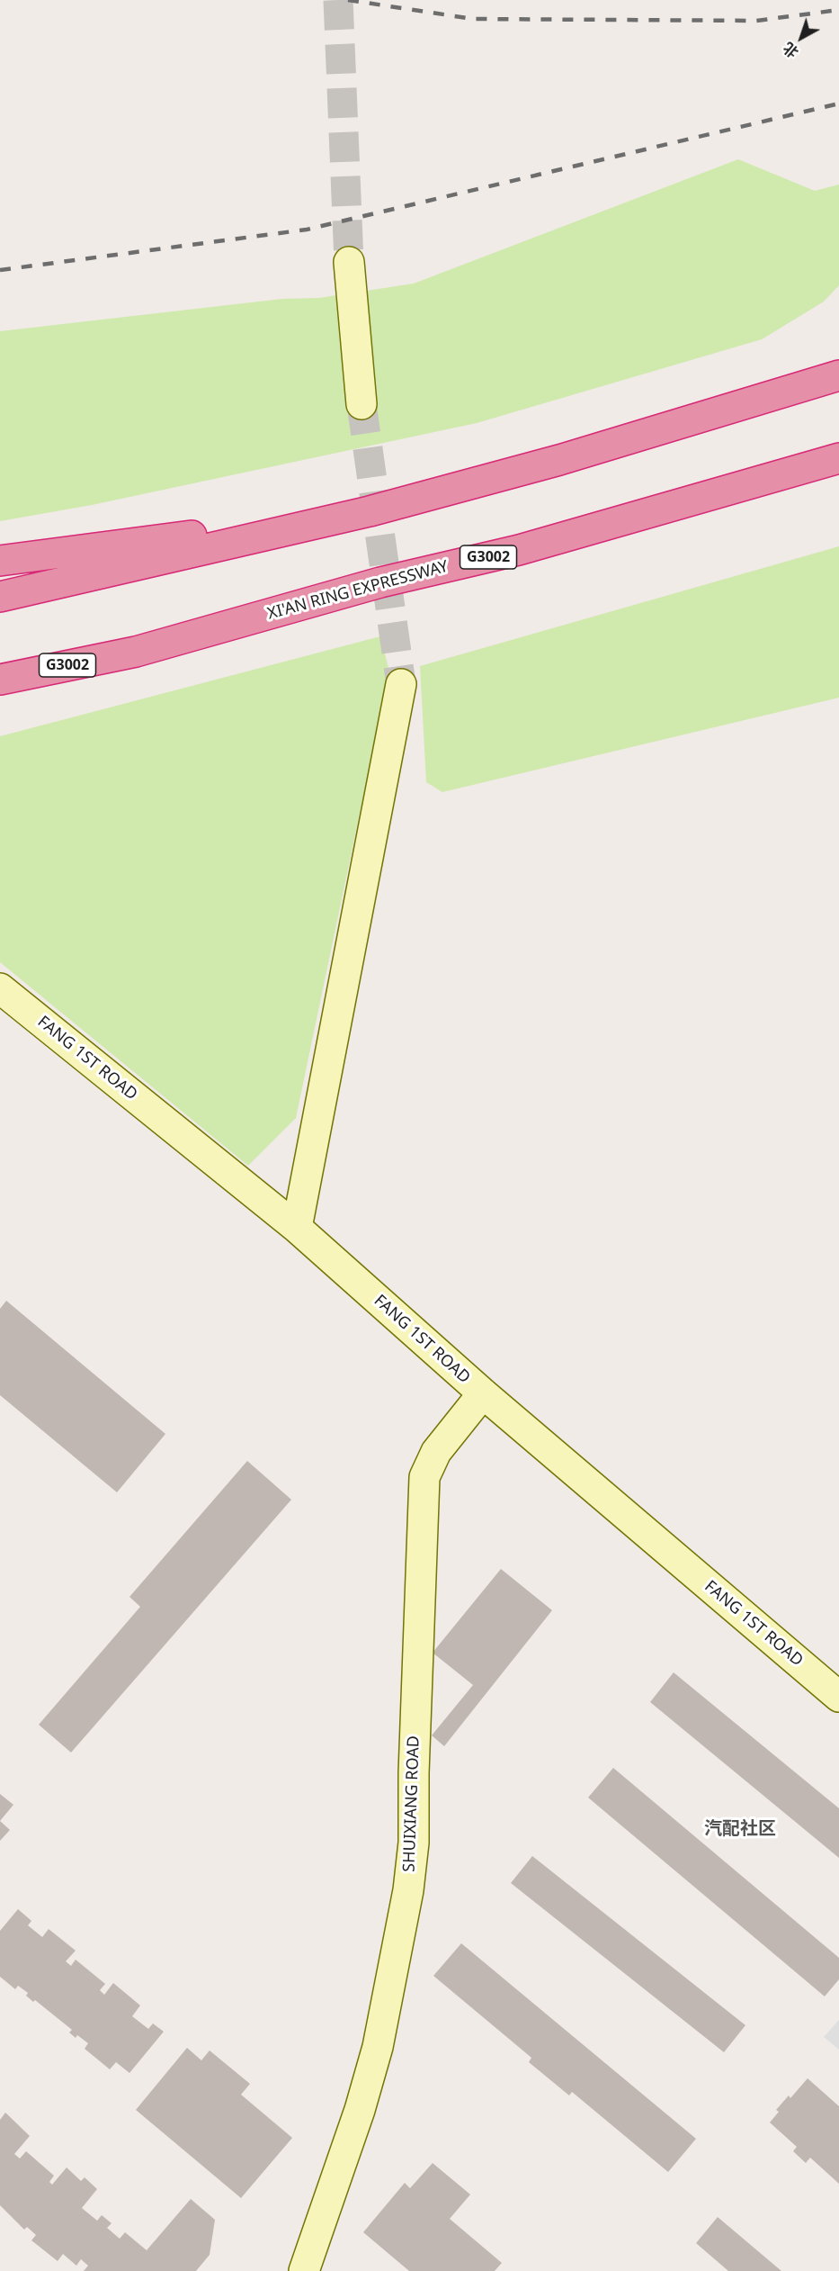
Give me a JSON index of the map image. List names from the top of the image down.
{
  "streets": {
    "highway": ["G3002", "XI'AN RING EXPRESSWAY"],
    "street": ["FANG 1ST ROAD", "SHUIXIANG ROAD"]
  },
  "crossings": [
    ["FANG 1ST ROAD", "SHUIXIANG ROAD"]
  ],
  "districts": ["汽配社区"],
  "north": "bottom left"
}
